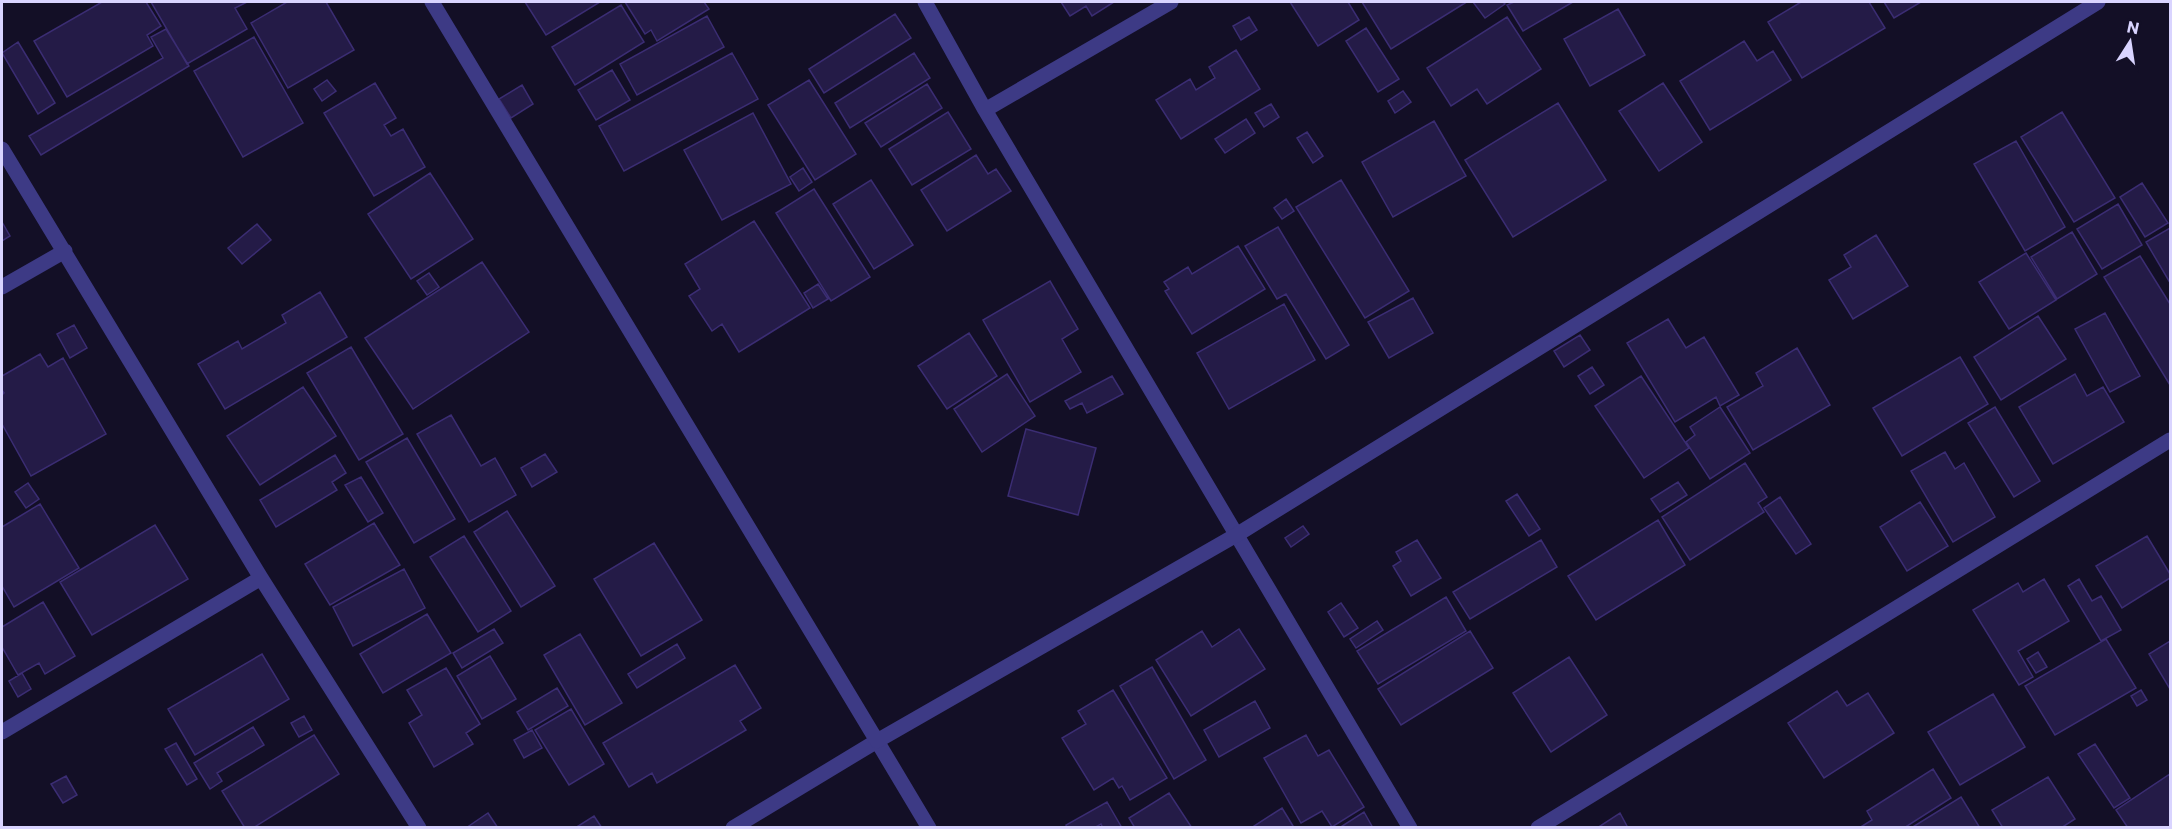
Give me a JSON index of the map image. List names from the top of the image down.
{
  "north": "top"
}
